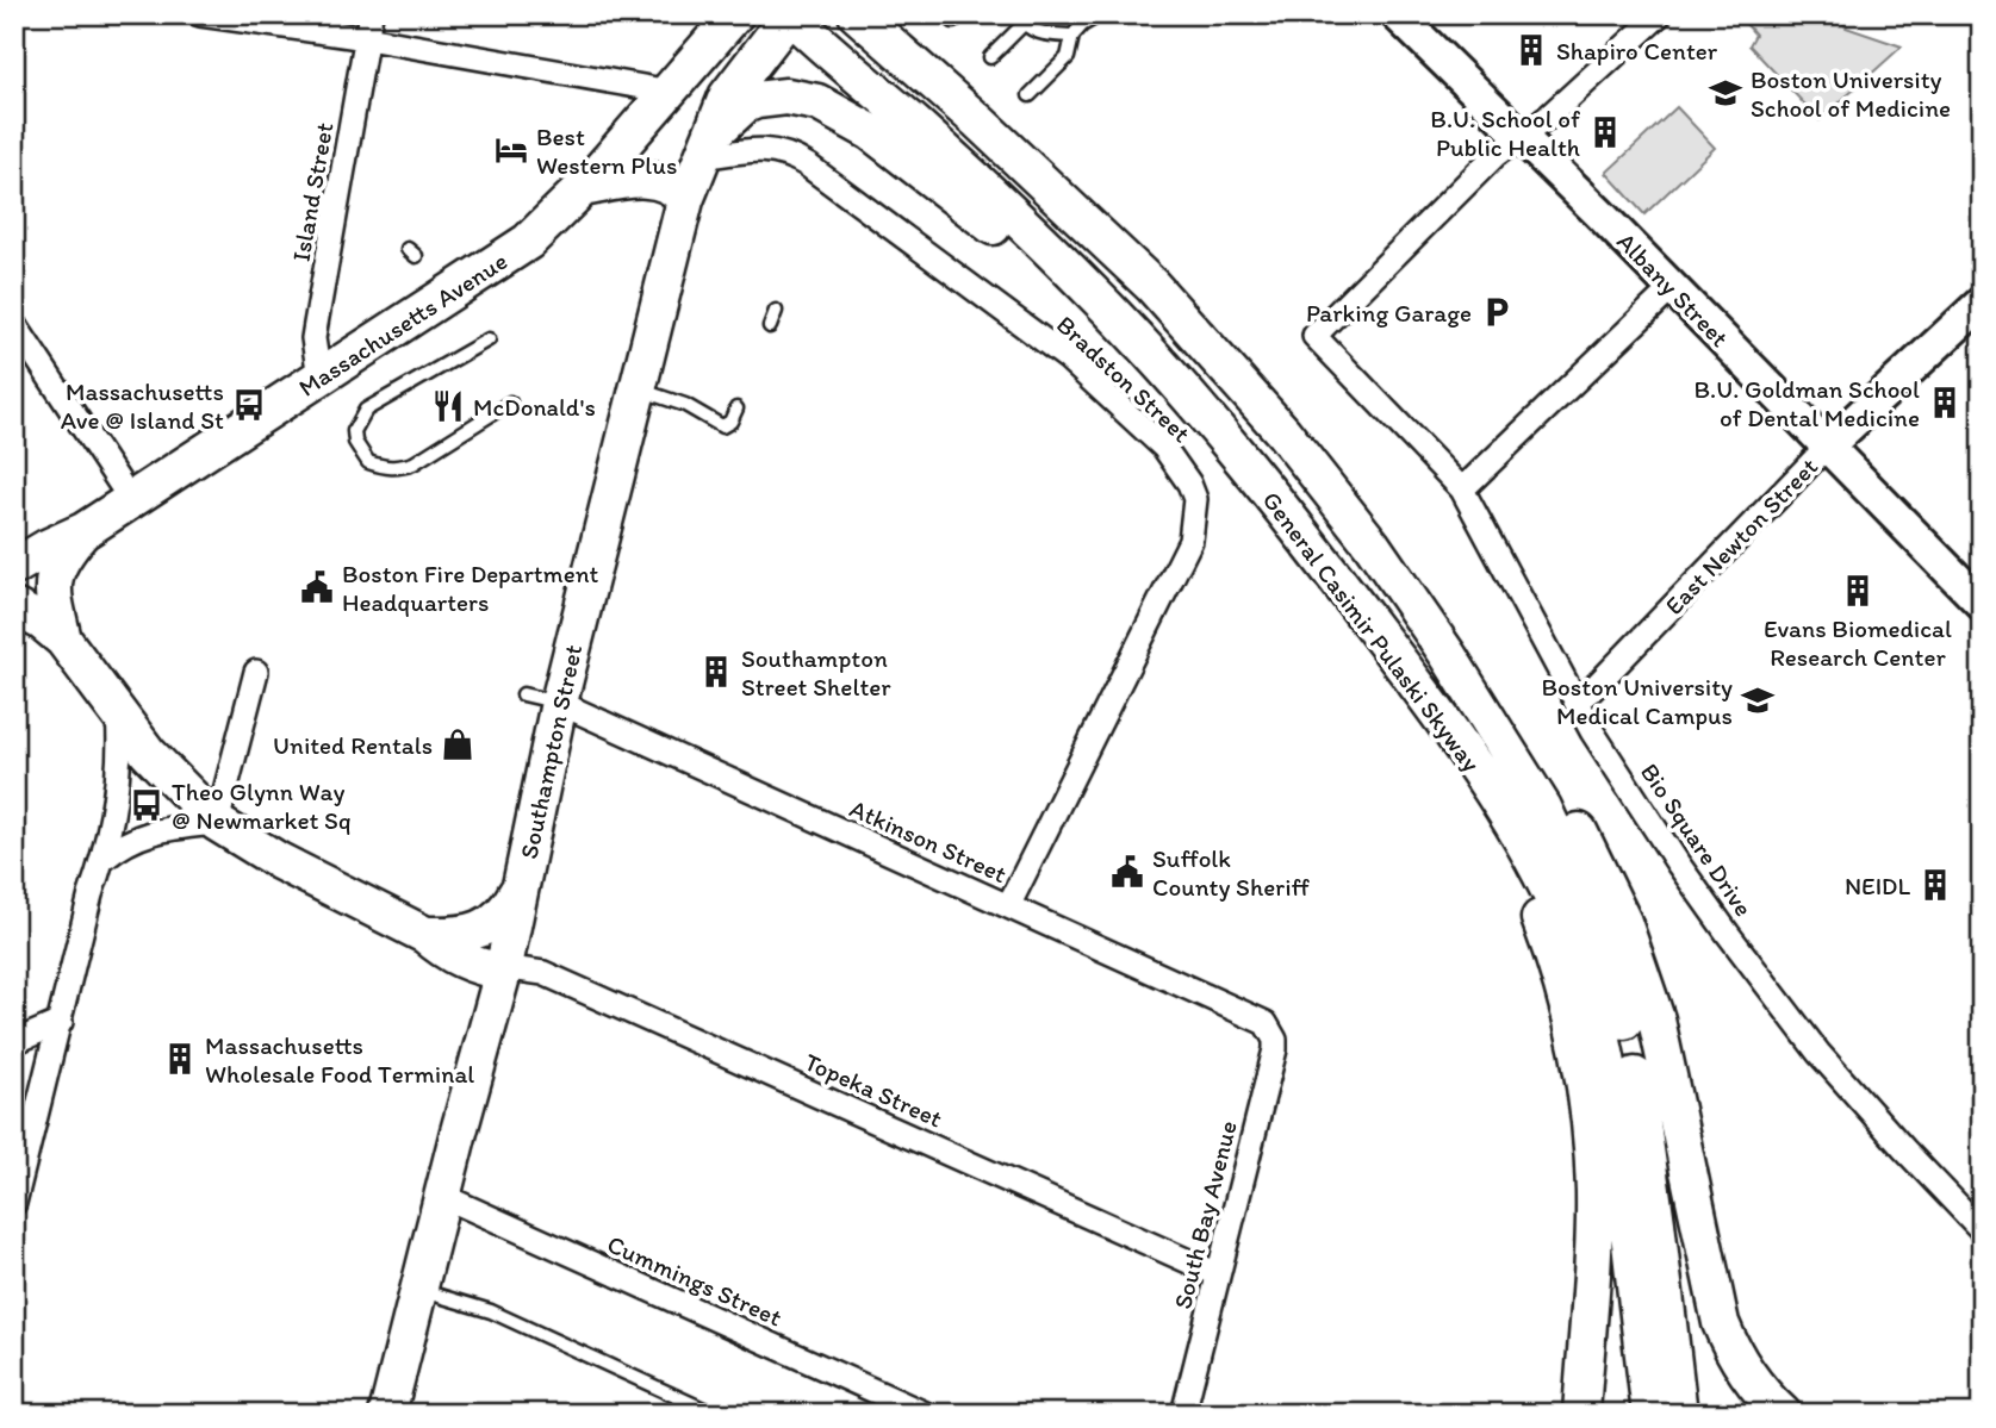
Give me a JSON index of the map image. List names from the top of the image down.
{
  "streets": {
    "main road": [
      "Albany Street",
      "Massachusetts Avenue",
      "East Newton Street",
      "General Casimir Pulaski Skyway",
      "Southampton Street"
    ],
    "street": [
      "Island Street",
      "Bradston Street",
      "Bio Square Drive",
      "Atkinson Street",
      "Topeka Street",
      "South Bay Avenue",
      "Cummings Street"
    ]
  },
  "crossings": [
    ["Island Street", "Massachusetts Avenue"],
    ["Albany Street", "East Newton Street"],
    ["Albany Street", "Bio Square Drive"],
    ["Bradston Street", "Southampton Street"],
    ["Bradston Street", "Atkinson Street"],
    ["East Newton Street", "Bio Square Drive"],
    ["General Casimir Pulaski Skyway", "Southampton Street"],
    ["Southampton Street", "Atkinson Street"],
    ["Southampton Street", "Topeka Street"],
    ["Southampton Street", "Cummings Street"],
    ["Atkinson Street", "South Bay Avenue"],
    ["Topeka Street", "South Bay Avenue"]
  ],
  "places": {
    "building": [
      "Shapiro Center",
      "B.U. School of Public Health",
      "B.U. Goldman School of Dental Medicine",
      "Evans Biomedical Research Center",
      "Southampton Street Shelter",
      "NEIDL",
      "Massachusetts Wholesale Food Terminal"
    ],
    "school or university": ["Boston University School of Medicine", "Boston University Medical Campus"],
    "hotel": ["Best Western Plus"],
    "parking": ["Parking Garage"],
    "bus stop": ["Massachusetts Ave @ Island St", "Theo Glynn Way @ Newmarket Sq"],
    "restaurant": ["McDonald's"],
    "public building": ["Boston Fire Department Headquarters", "Suffolk County Sheriff"],
    "shop": ["United Rentals"]
  }
}
